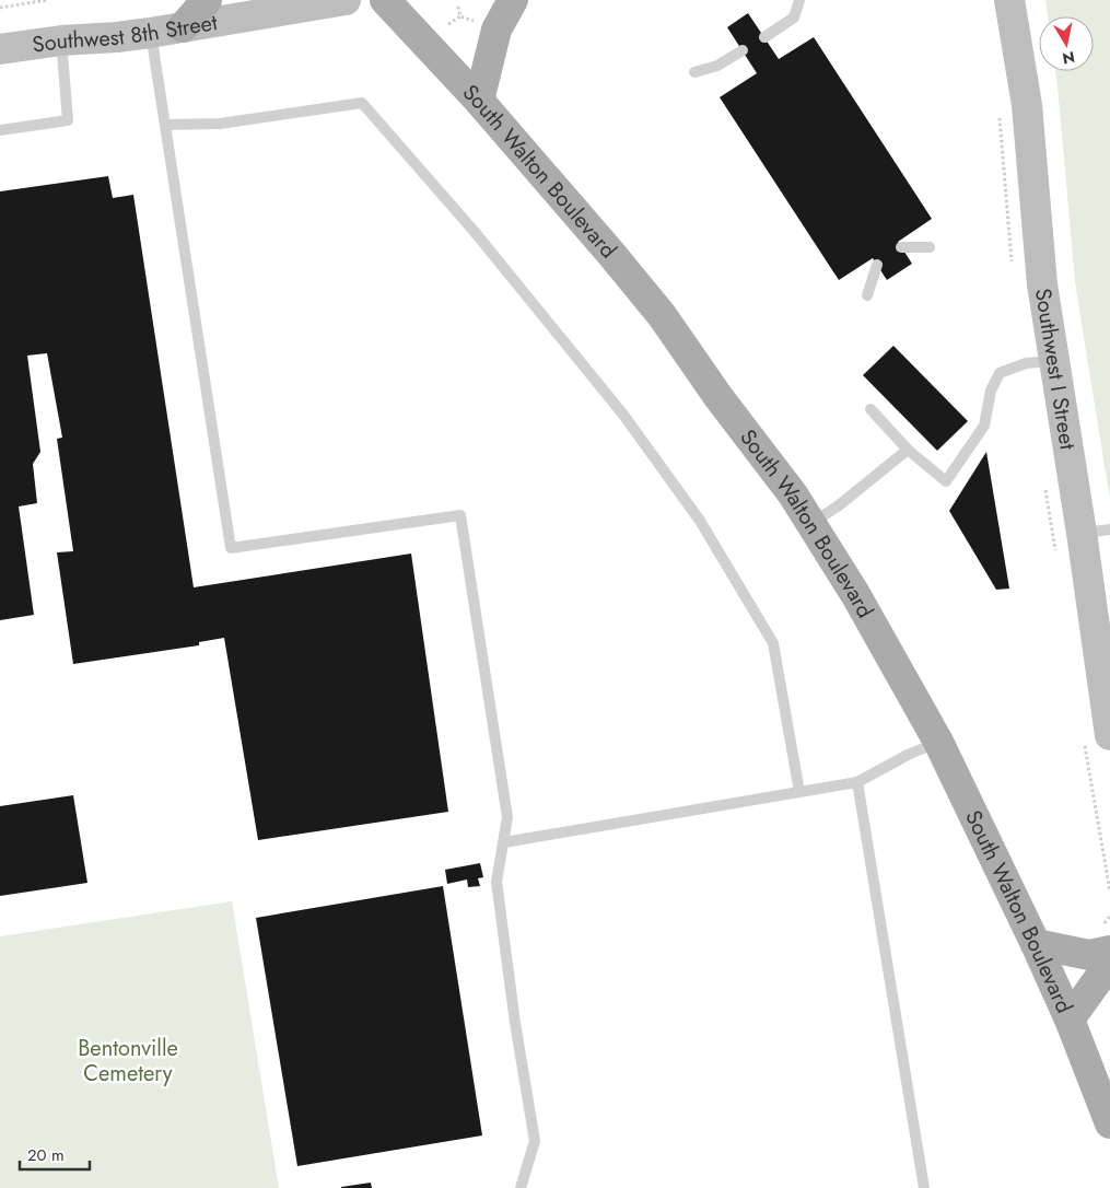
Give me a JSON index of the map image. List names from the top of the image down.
{
  "streets": {
    "main road": ["Southwest 8th Street", "South Walton Boulevard", "Southwest I Street"]
  },
  "parks": ["Bentonville Cemetery"],
  "scale_bar": "20 m",
  "north": "bottom"
}
